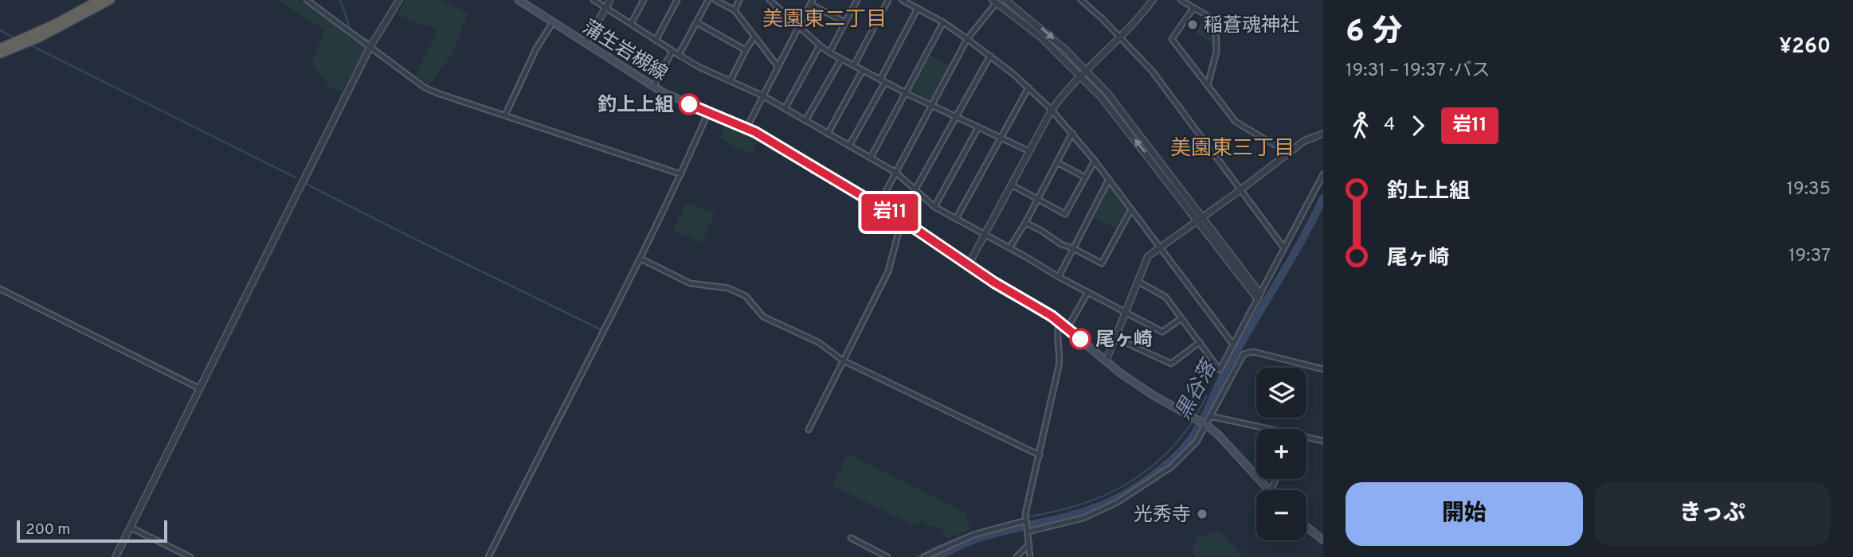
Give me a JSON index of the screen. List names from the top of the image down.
{
  "streets": {
    "main road": ["蒲生岩槻線"]
  },
  "districts": ["美園東二丁目", "美園東三丁目"],
  "water": ["黒谷落"],
  "places": [
    "稲蒼魂神社",
    "釣上上組",
    "尾ヶ崎",
    "光秀寺"
  ],
  "lines": ["bus line 岩11"],
  "scale_bar": "200 m",
  "page": {
    "on_map": "岩11",
    "heading": ["6 分", "19:31 – 19:37 · バス", "¥260"],
    "legs": ["4", "岩11"],
    "list": [
      {
        "name": "釣上上組",
        "value": "19:35"
      },
      {
        "name": "尾ヶ崎",
        "value": "19:37"
      }
    ],
    "map_buttons": ["+", "−"],
    "buttons": ["開始", "きっぷ"],
    "scale": "200 m"
  }
}
